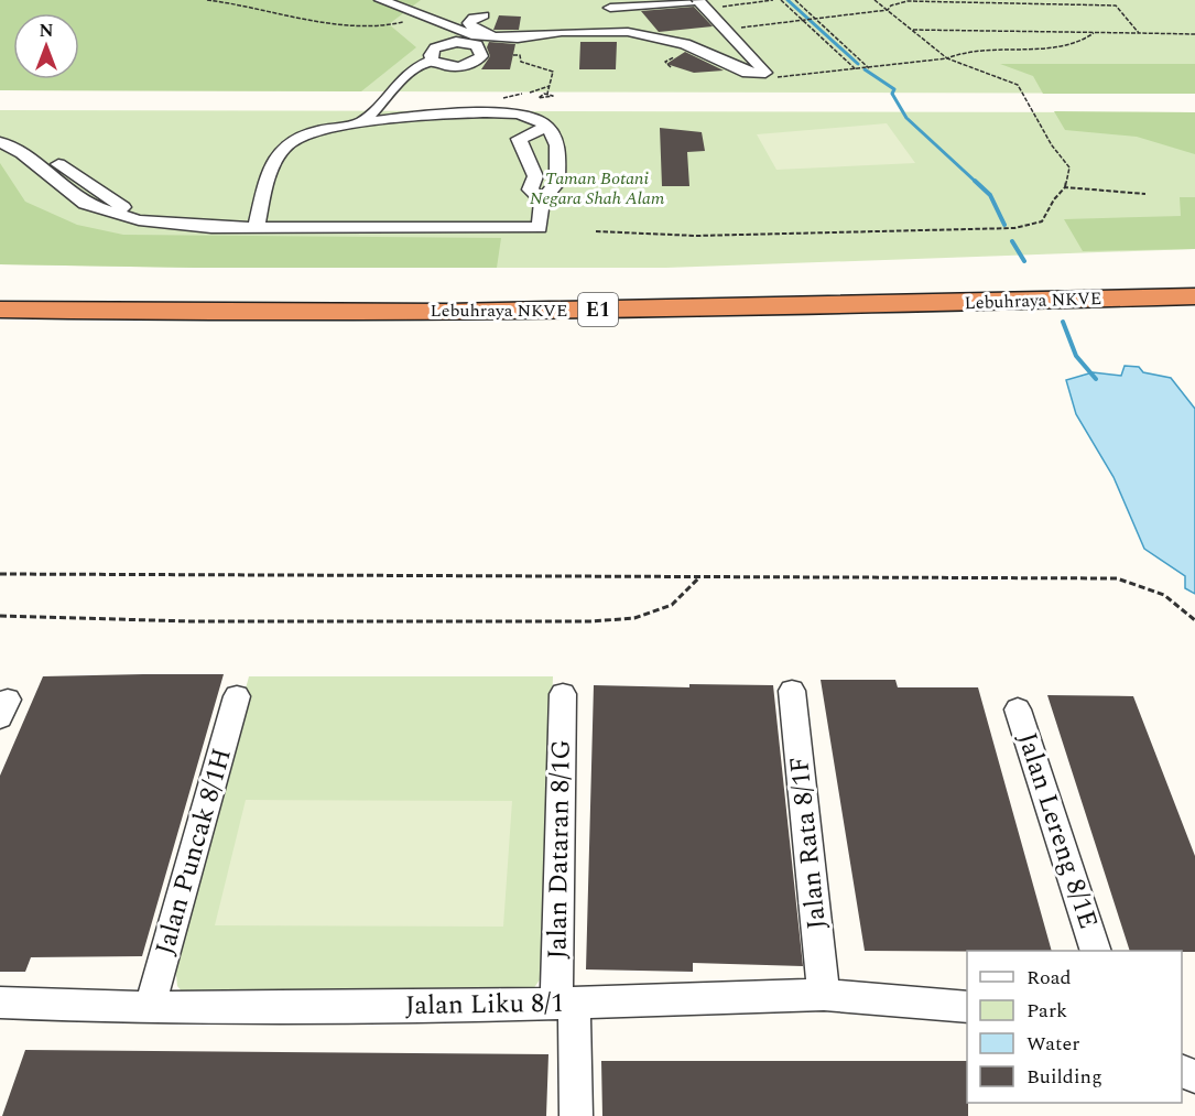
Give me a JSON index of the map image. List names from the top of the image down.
{
  "streets": {
    "highway": ["Lebuhraya NKVE", "E1"],
    "street": [
      "Jalan Lereng 8/1E",
      "Jalan Rata 8/1F",
      "Jalan Dataran 8/1G",
      "Jalan Puncak 8/1H",
      "Jalan Liku 8/1"
    ]
  },
  "crossings": [
    ["Jalan Rata 8/1F", "Jalan Liku 8/1"],
    ["Jalan Dataran 8/1G", "Jalan Liku 8/1"],
    ["Jalan Puncak 8/1H", "Jalan Liku 8/1"]
  ],
  "parks": ["Taman Botani Negara Shah Alam"],
  "legend": [
    "Road",
    "Park",
    "Water",
    "Building"
  ],
  "north": "top"
}
